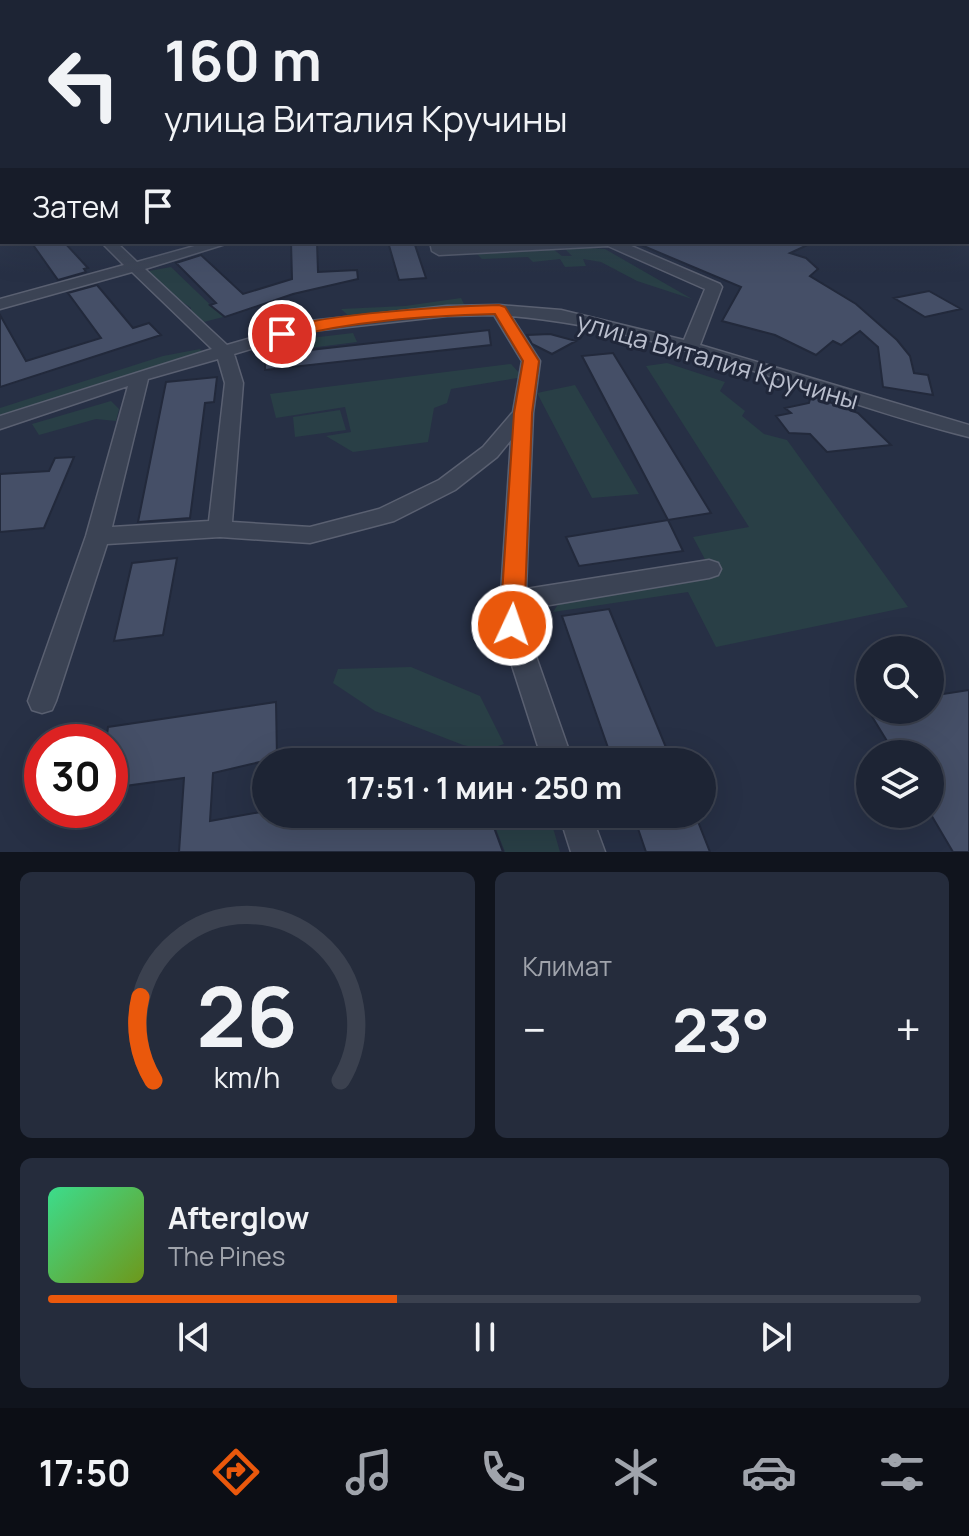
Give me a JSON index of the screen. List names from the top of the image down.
{
  "streets": {
    "street": ["улица Виталия Кручины"]
  },
  "page": {
    "turn": ["160 m", "улица Виталия Кручины"],
    "then": "Затем",
    "limit": "30",
    "trip": "17:51 · 1 мин · 250 m",
    "tile": "Климат",
    "heat": ["−", "23°", "+"],
    "song": ["Afterglow", "The Pines"],
    "tabs": "17:50",
    "gauge": ["26", "km/h"]
  }
}
